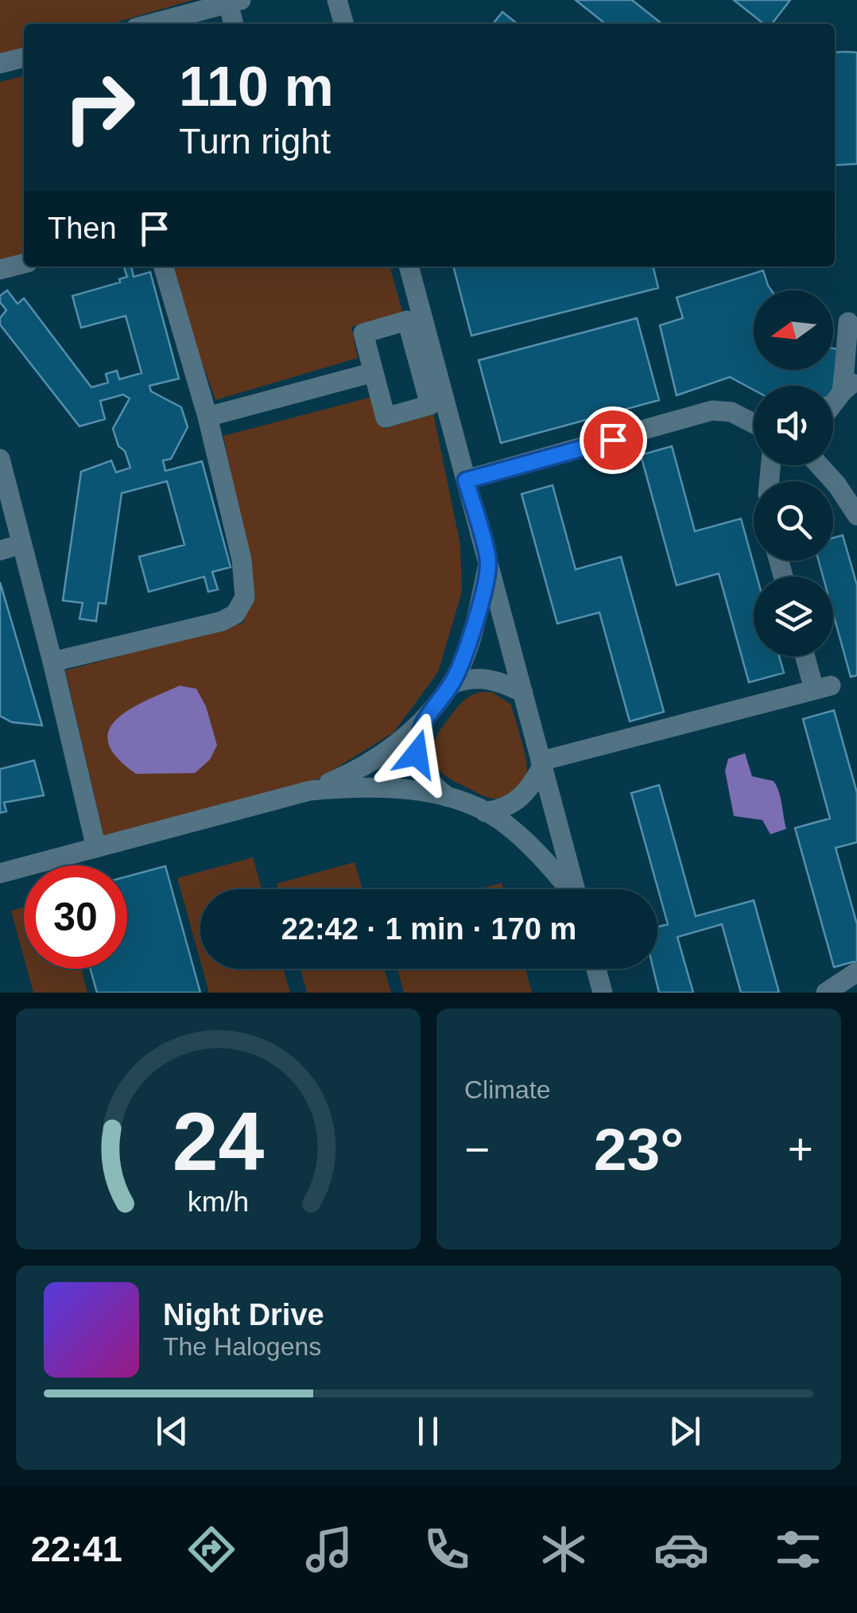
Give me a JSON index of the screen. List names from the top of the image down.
{
  "north": "left",
  "page": {
    "turn": ["110 m", "Turn right"],
    "then": "Then",
    "limit": "30",
    "trip": "22:42 · 1 min · 170 m",
    "tile": "Climate",
    "heat": ["−", "23°", "+"],
    "song": ["Night Drive", "The Halogens"],
    "tabs": "22:41",
    "gauge": ["24", "km/h"]
  }
}
